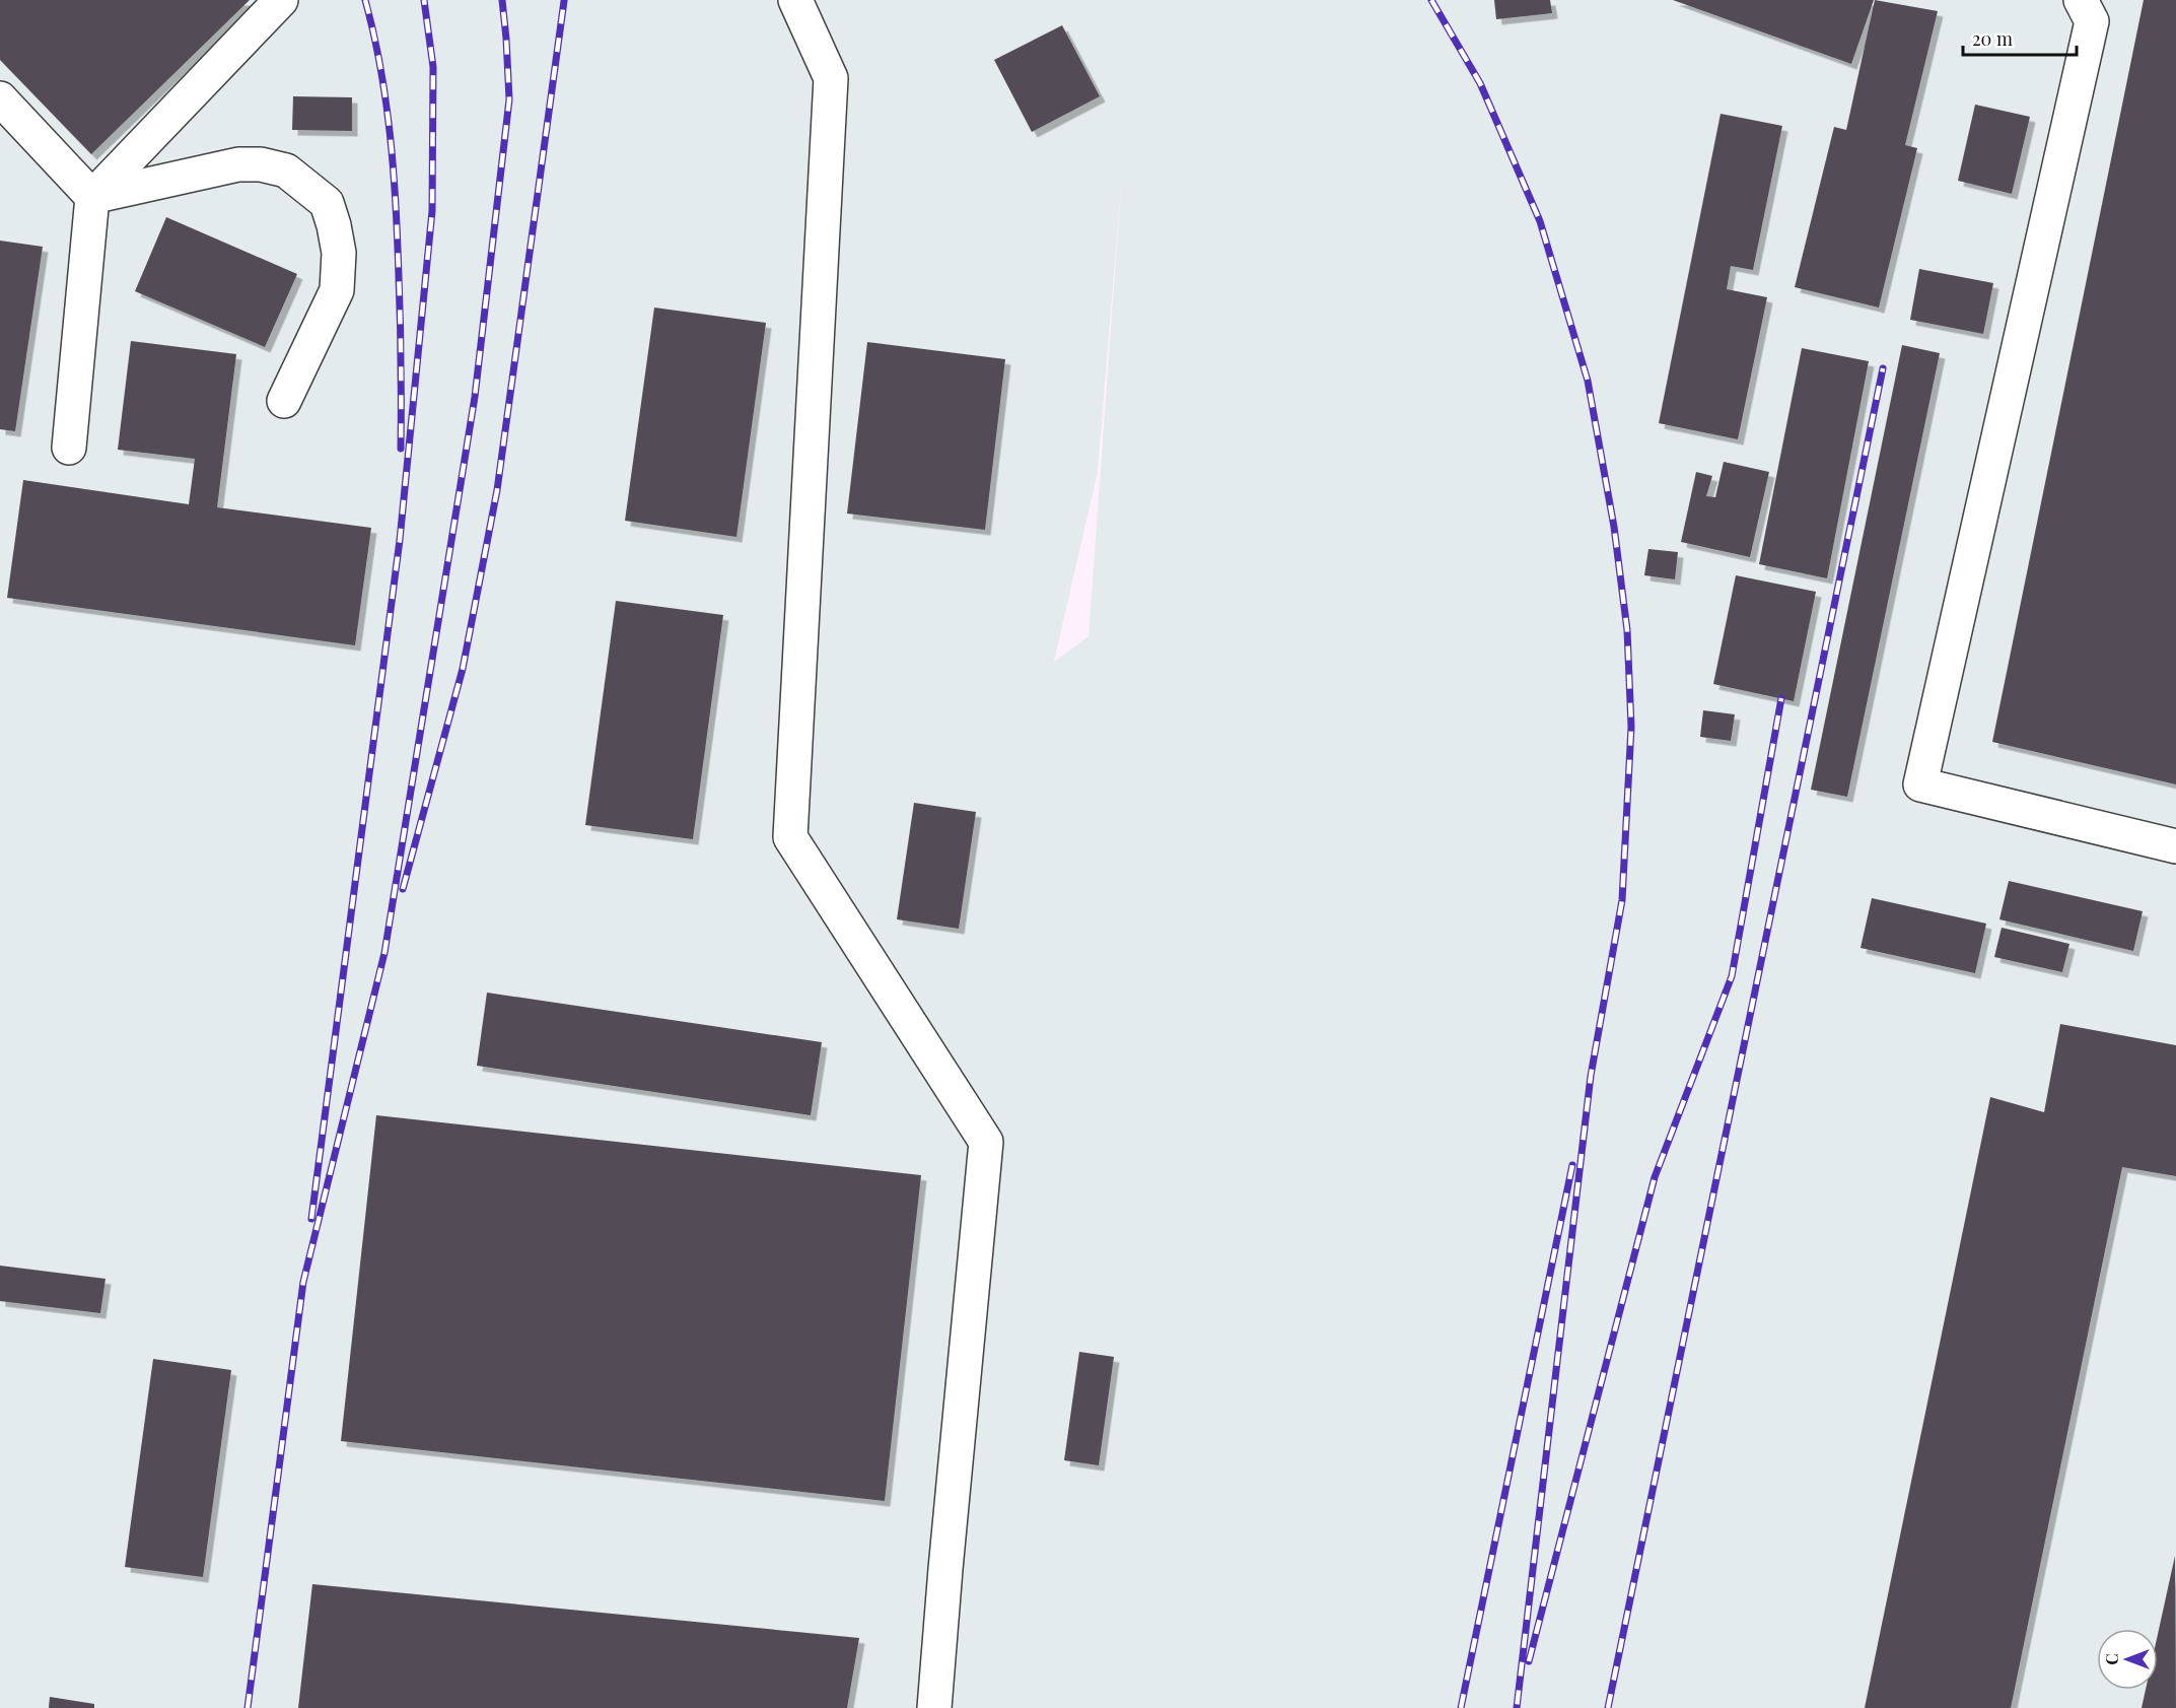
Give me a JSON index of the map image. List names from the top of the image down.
{
  "scale_bar": "20 m",
  "north": "left"
}
